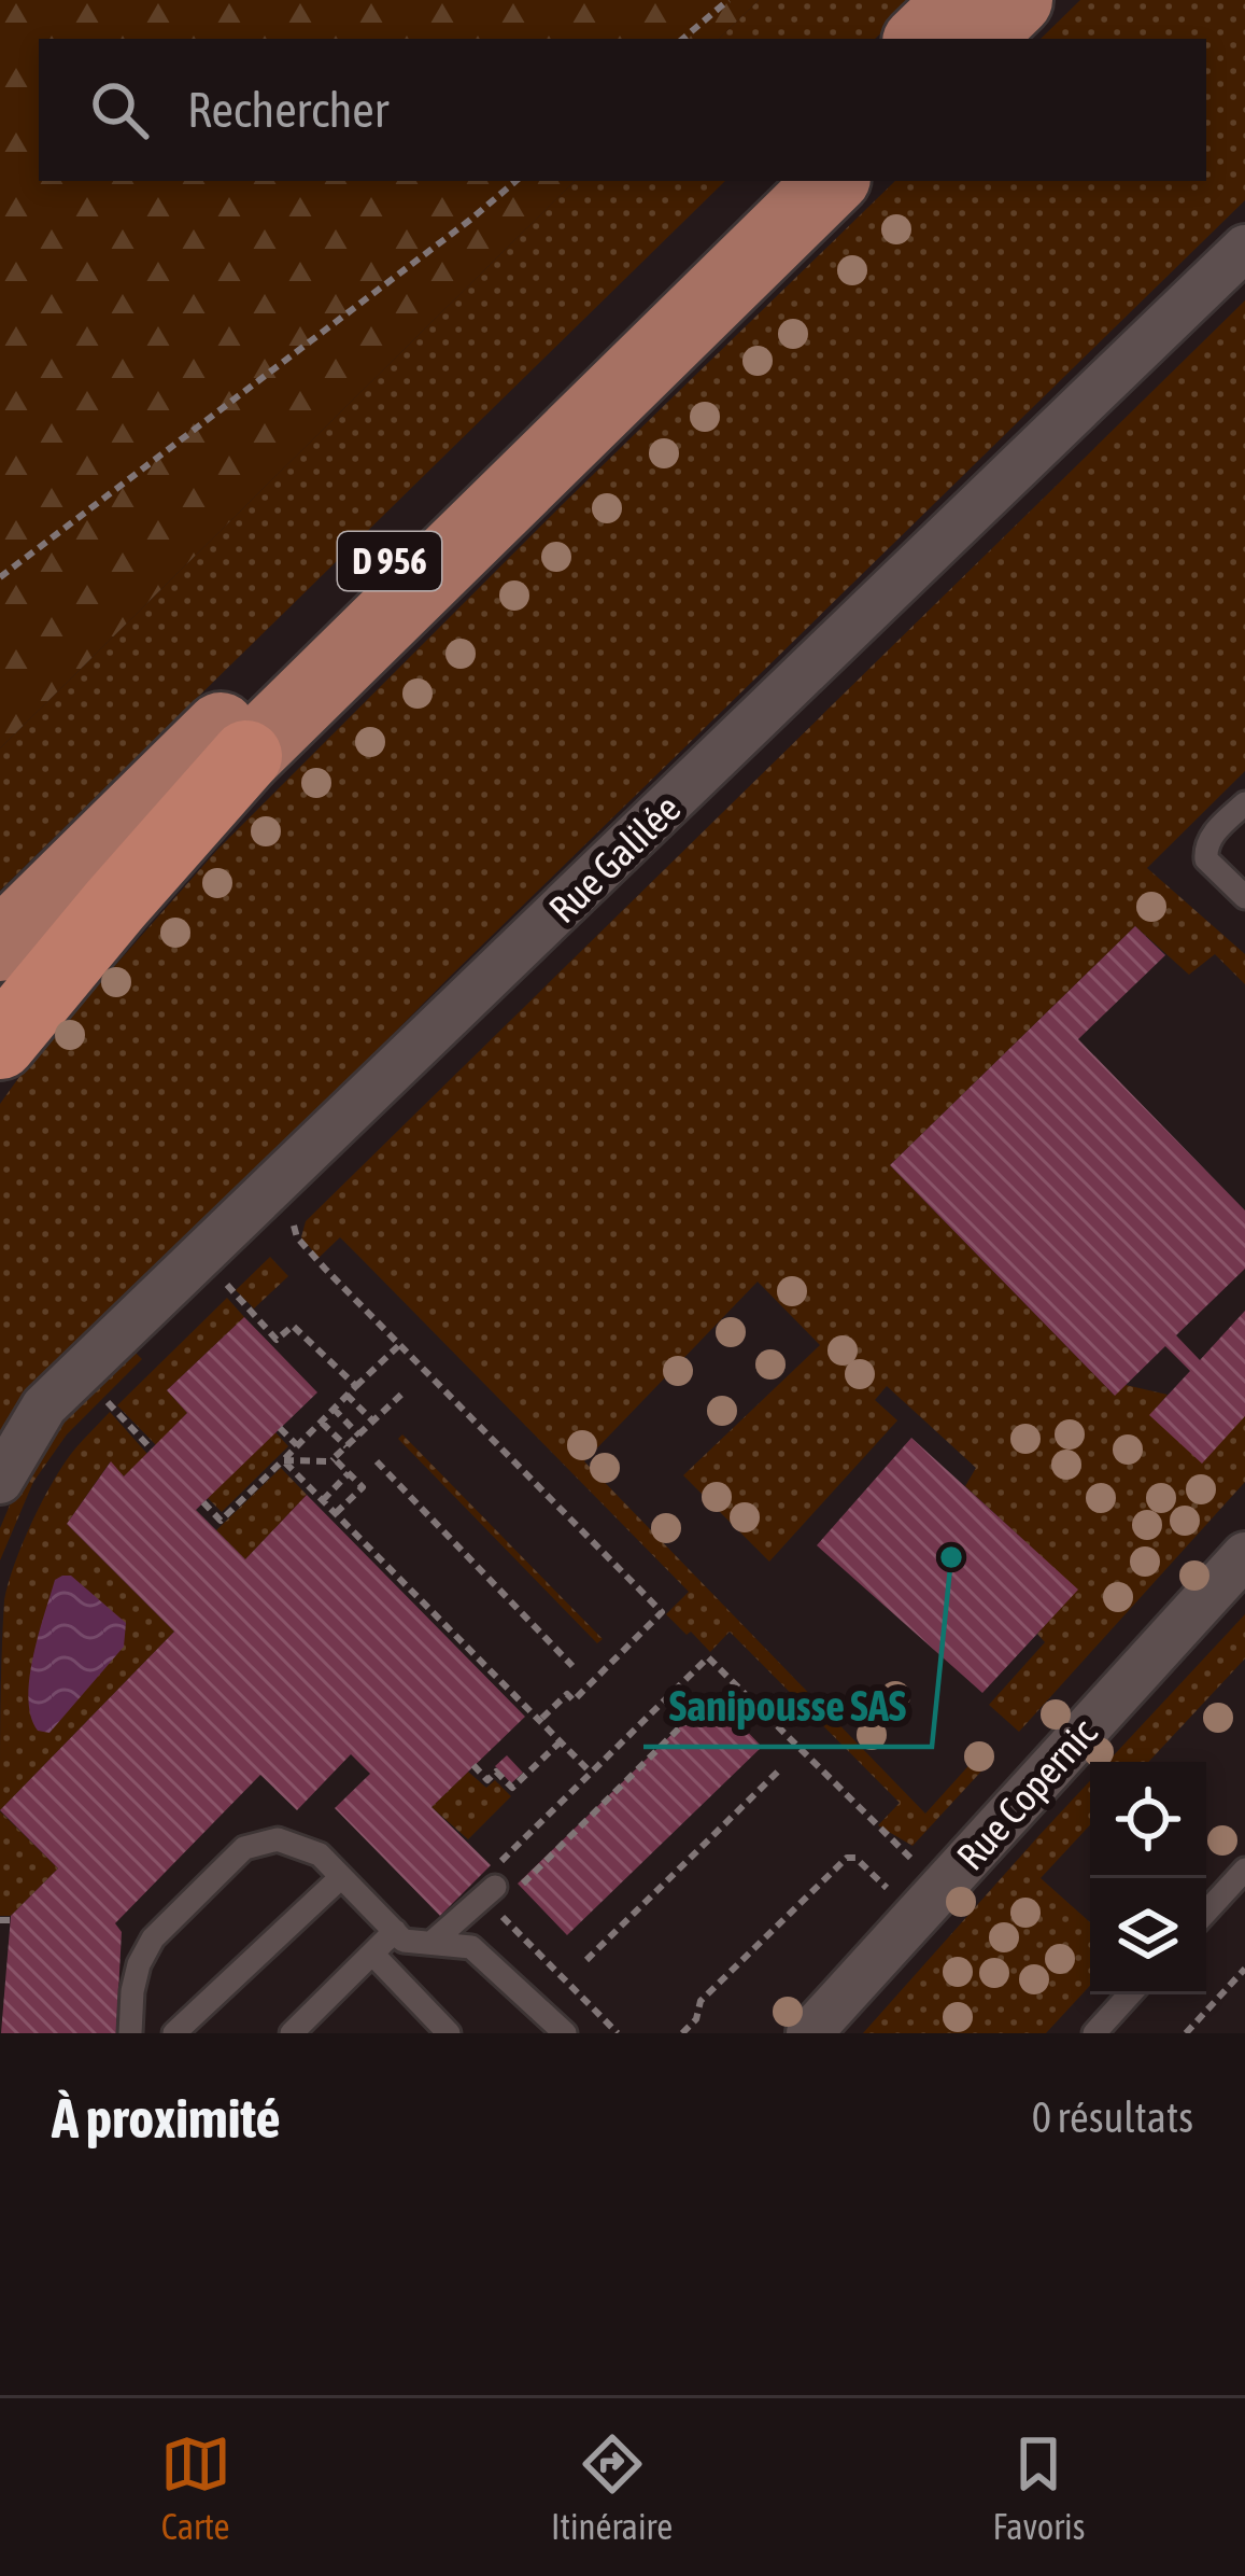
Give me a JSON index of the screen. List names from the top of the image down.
{
  "streets": {
    "highway": ["D 956"],
    "street": ["Rue Galilée", "Rue Copernic"]
  },
  "places": ["Sanipousse SAS"],
  "page": {
    "search": "Rechercher",
    "heading": ["À proximité", "0 résultats"],
    "nav": ["Carte", "Itinéraire", "Favoris"]
  }
}
